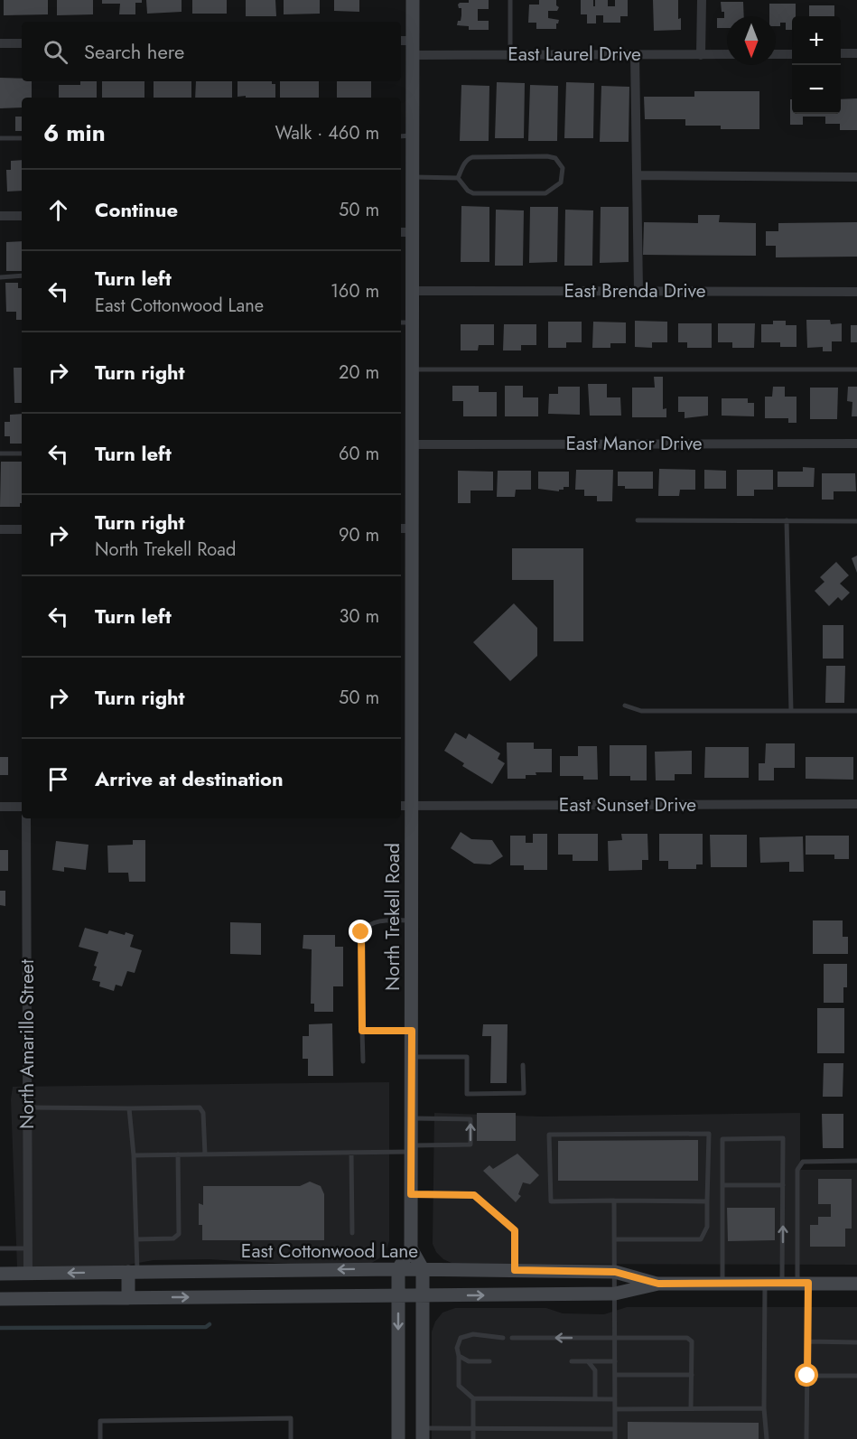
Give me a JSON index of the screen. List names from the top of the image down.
{
  "streets": {
    "main road": ["North Trekell Road", "East Cottonwood Lane"],
    "street": [
      "East Laurel Drive",
      "East Brenda Drive",
      "East Manor Drive",
      "East Sunset Drive",
      "North Amarillo Street"
    ]
  },
  "crossings": [
    ["East Laurel Drive", "North Trekell Road"],
    ["East Brenda Drive", "North Trekell Road"],
    ["East Manor Drive", "North Trekell Road"],
    ["East Sunset Drive", "North Trekell Road"],
    ["North Trekell Road", "East Cottonwood Lane"],
    ["North Amarillo Street", "East Cottonwood Lane"]
  ],
  "north": "bottom",
  "page": {
    "map_buttons": ["+", "−"],
    "search": "Search here",
    "heading": ["6 min", "Walk · 460 m"],
    "list": [
      ["Continue", "50 m"],
      ["Turn left", "East Cottonwood Lane", "160 m"],
      ["Turn right", "20 m"],
      ["Turn left", "60 m"],
      ["Turn right", "North Trekell Road", "90 m"],
      ["Turn left", "30 m"],
      ["Turn right", "50 m"],
      "Arrive at destination"
    ]
  }
}
